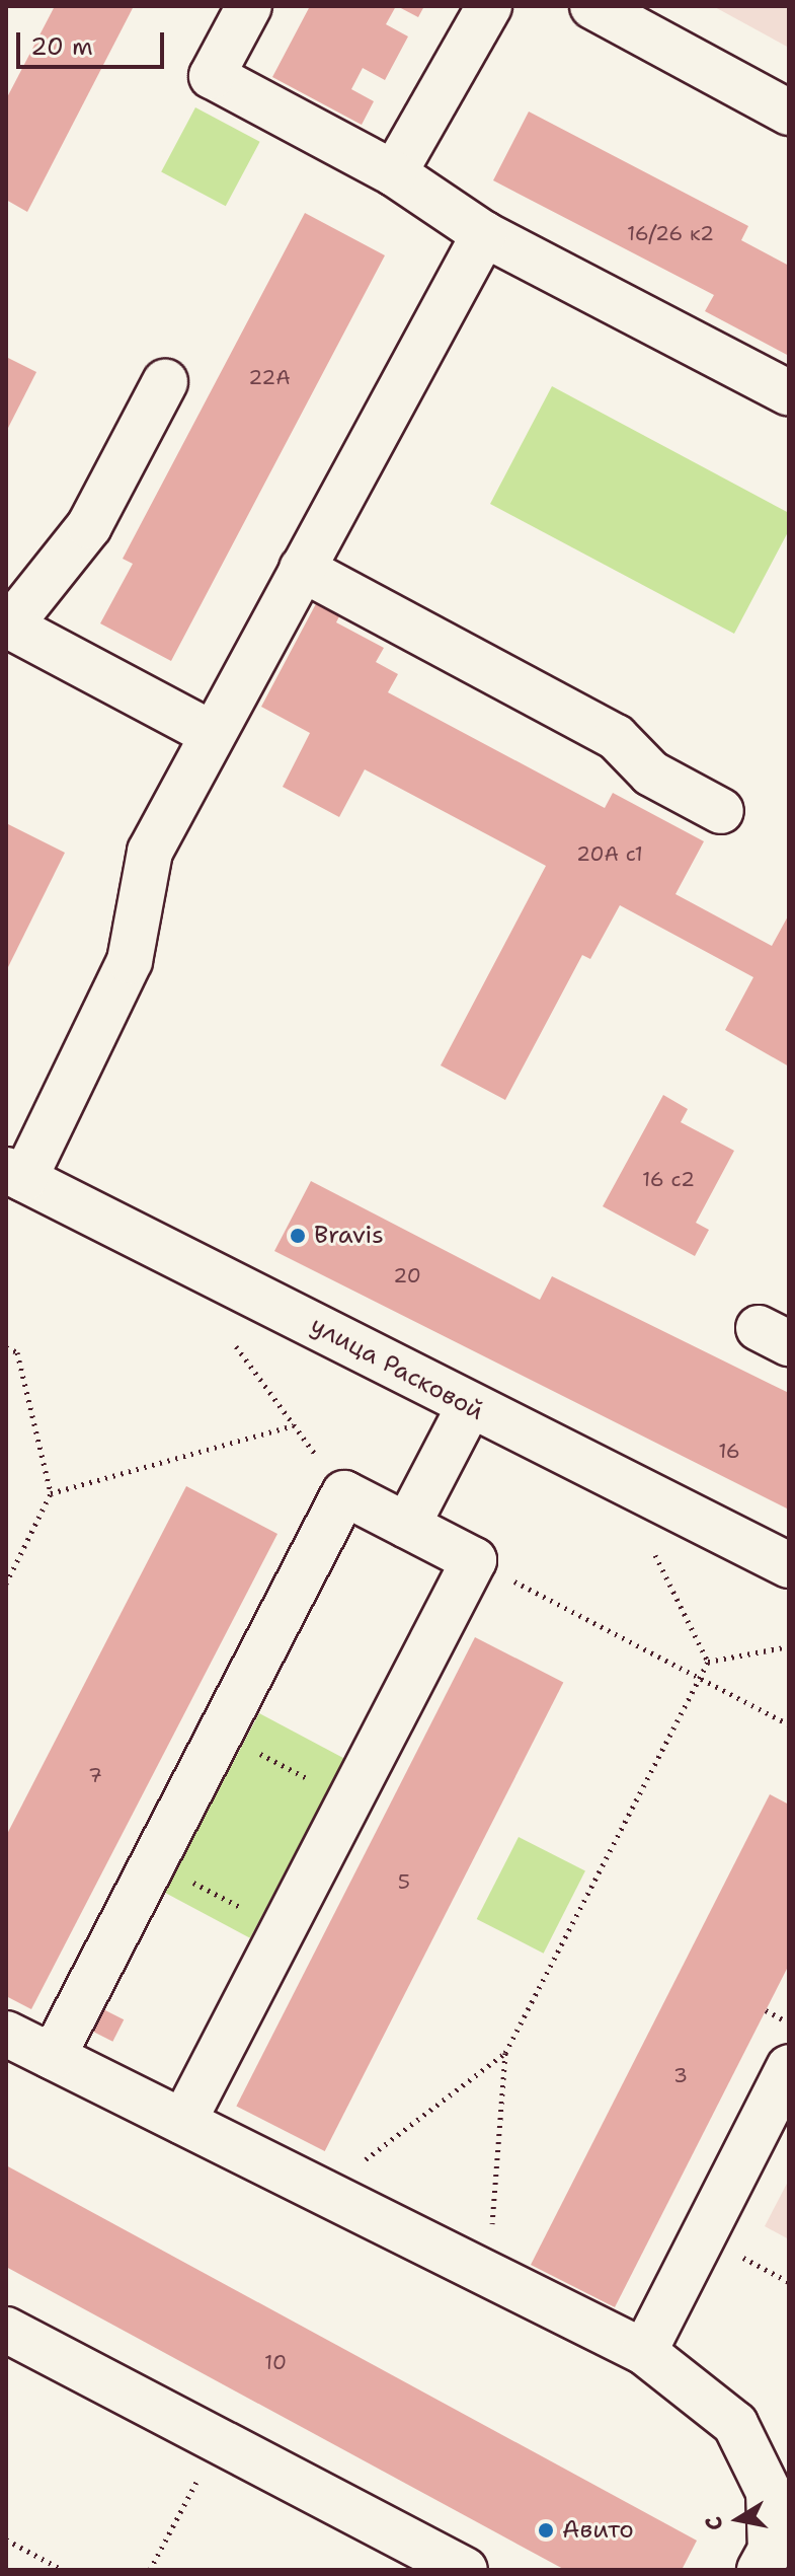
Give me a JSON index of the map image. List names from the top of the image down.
{
  "streets": {
    "street": ["улица Расковой"]
  },
  "places": ["Bravis", "Авито"],
  "house_numbers": [
    "16/26 к2",
    "22А",
    "20А с1",
    "16 с2",
    "20",
    "16",
    "7",
    "5",
    "3",
    "10"
  ],
  "scale_bar": "20 m",
  "north": "left"
}
